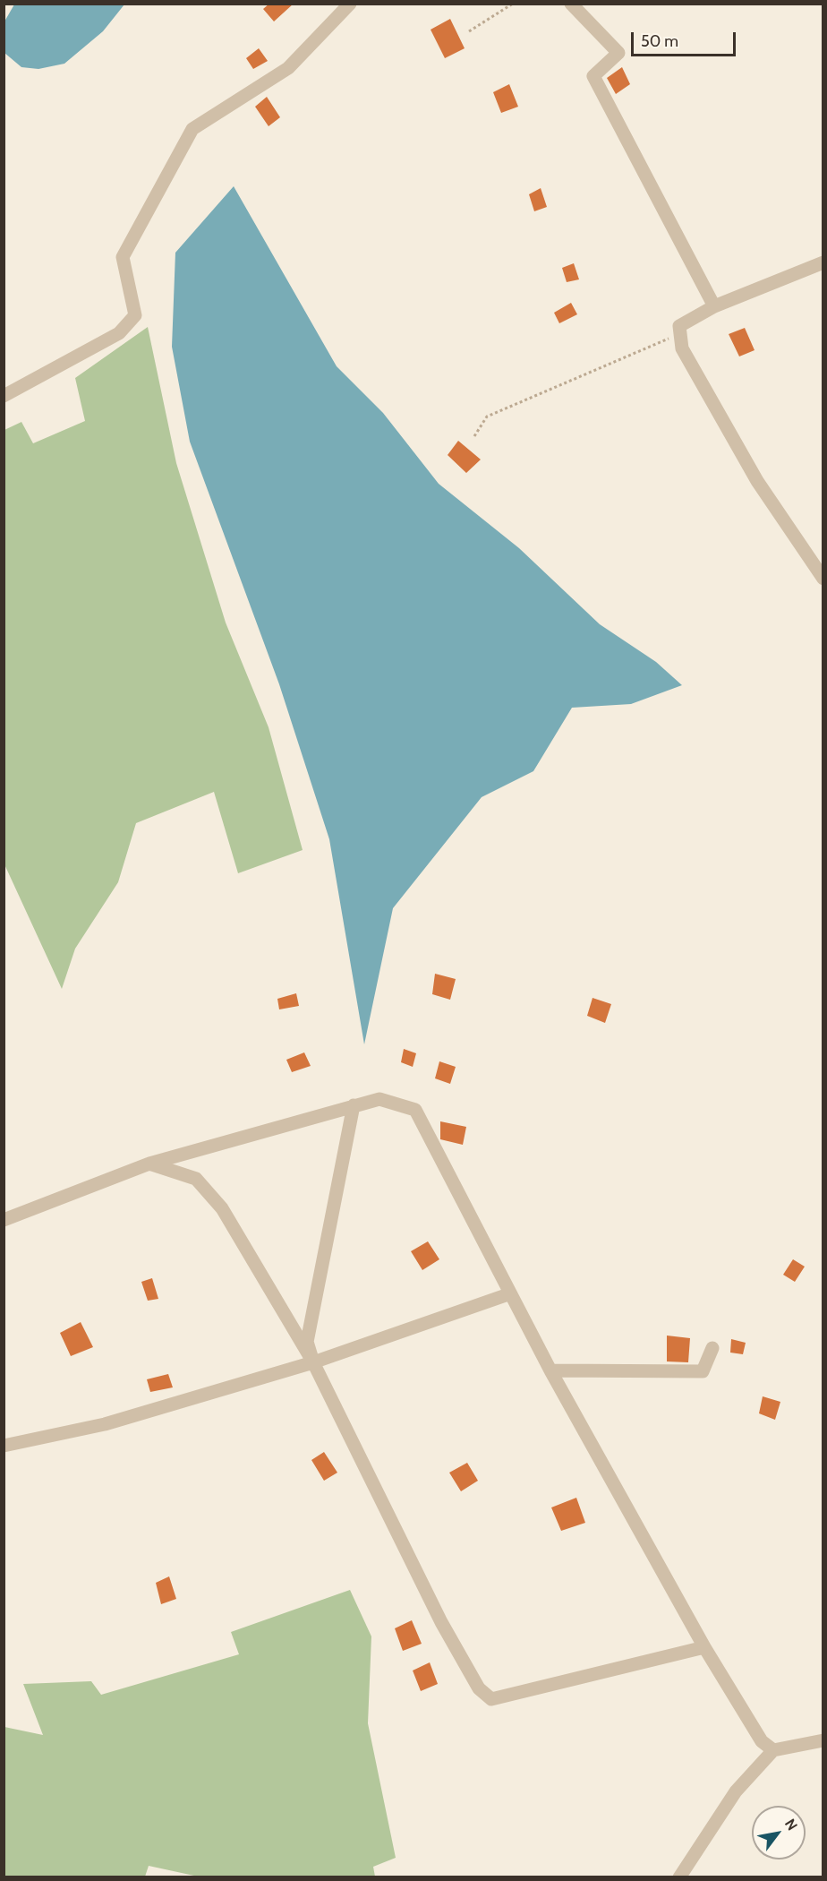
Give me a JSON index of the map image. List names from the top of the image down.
{
  "scale_bar": "50 m",
  "north": "top right"
}
